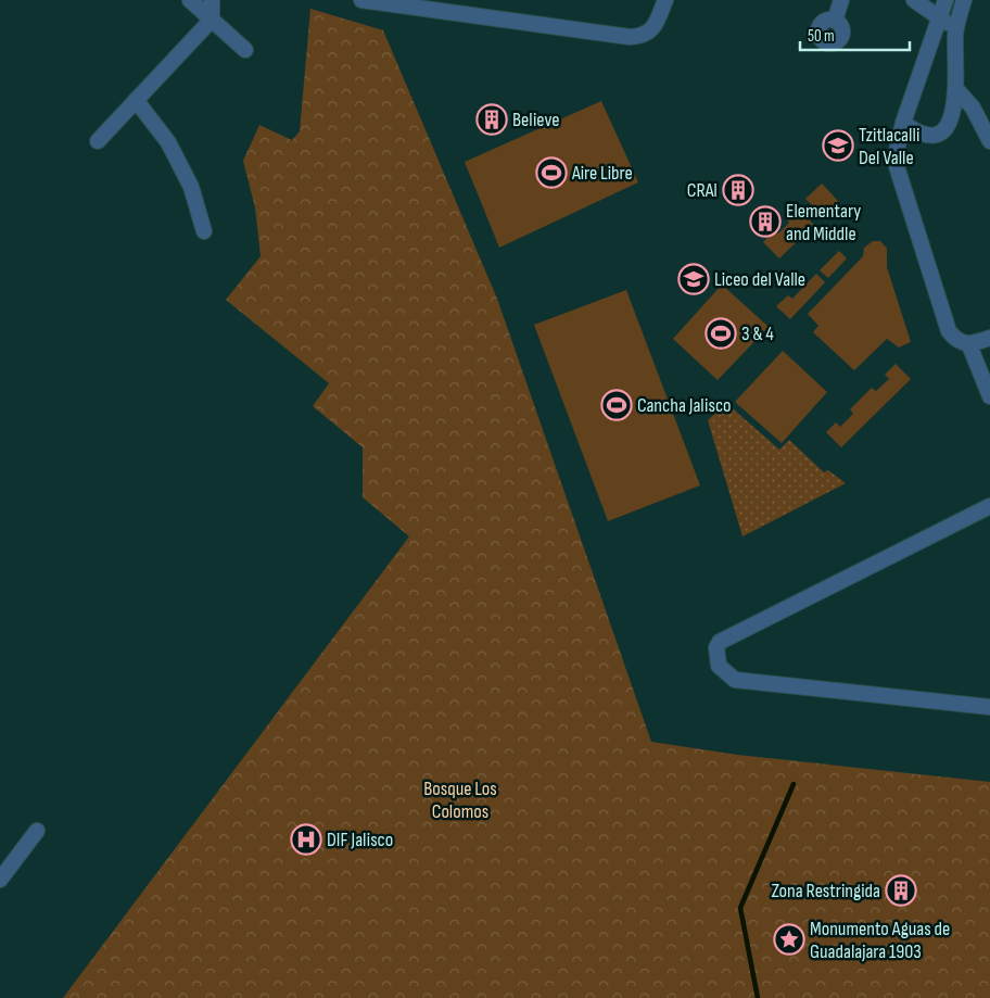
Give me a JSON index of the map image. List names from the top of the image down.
{
  "parks": ["Bosque Los Colomos"],
  "places": {
    "building": [
      "Believe",
      "CRAI",
      "Elementary and Middle",
      "Zona Restringida"
    ],
    "school or university": ["Tzitlacalli Del Valle", "Liceo del Valle"],
    "sports": ["Aire Libre", "3 & 4", "Cancha Jalisco"],
    "hospital": ["DIF Jalisco"],
    "place": ["Monumento Aguas de Guadalajara 1903"]
  },
  "scale_bar": "50 m"
}
